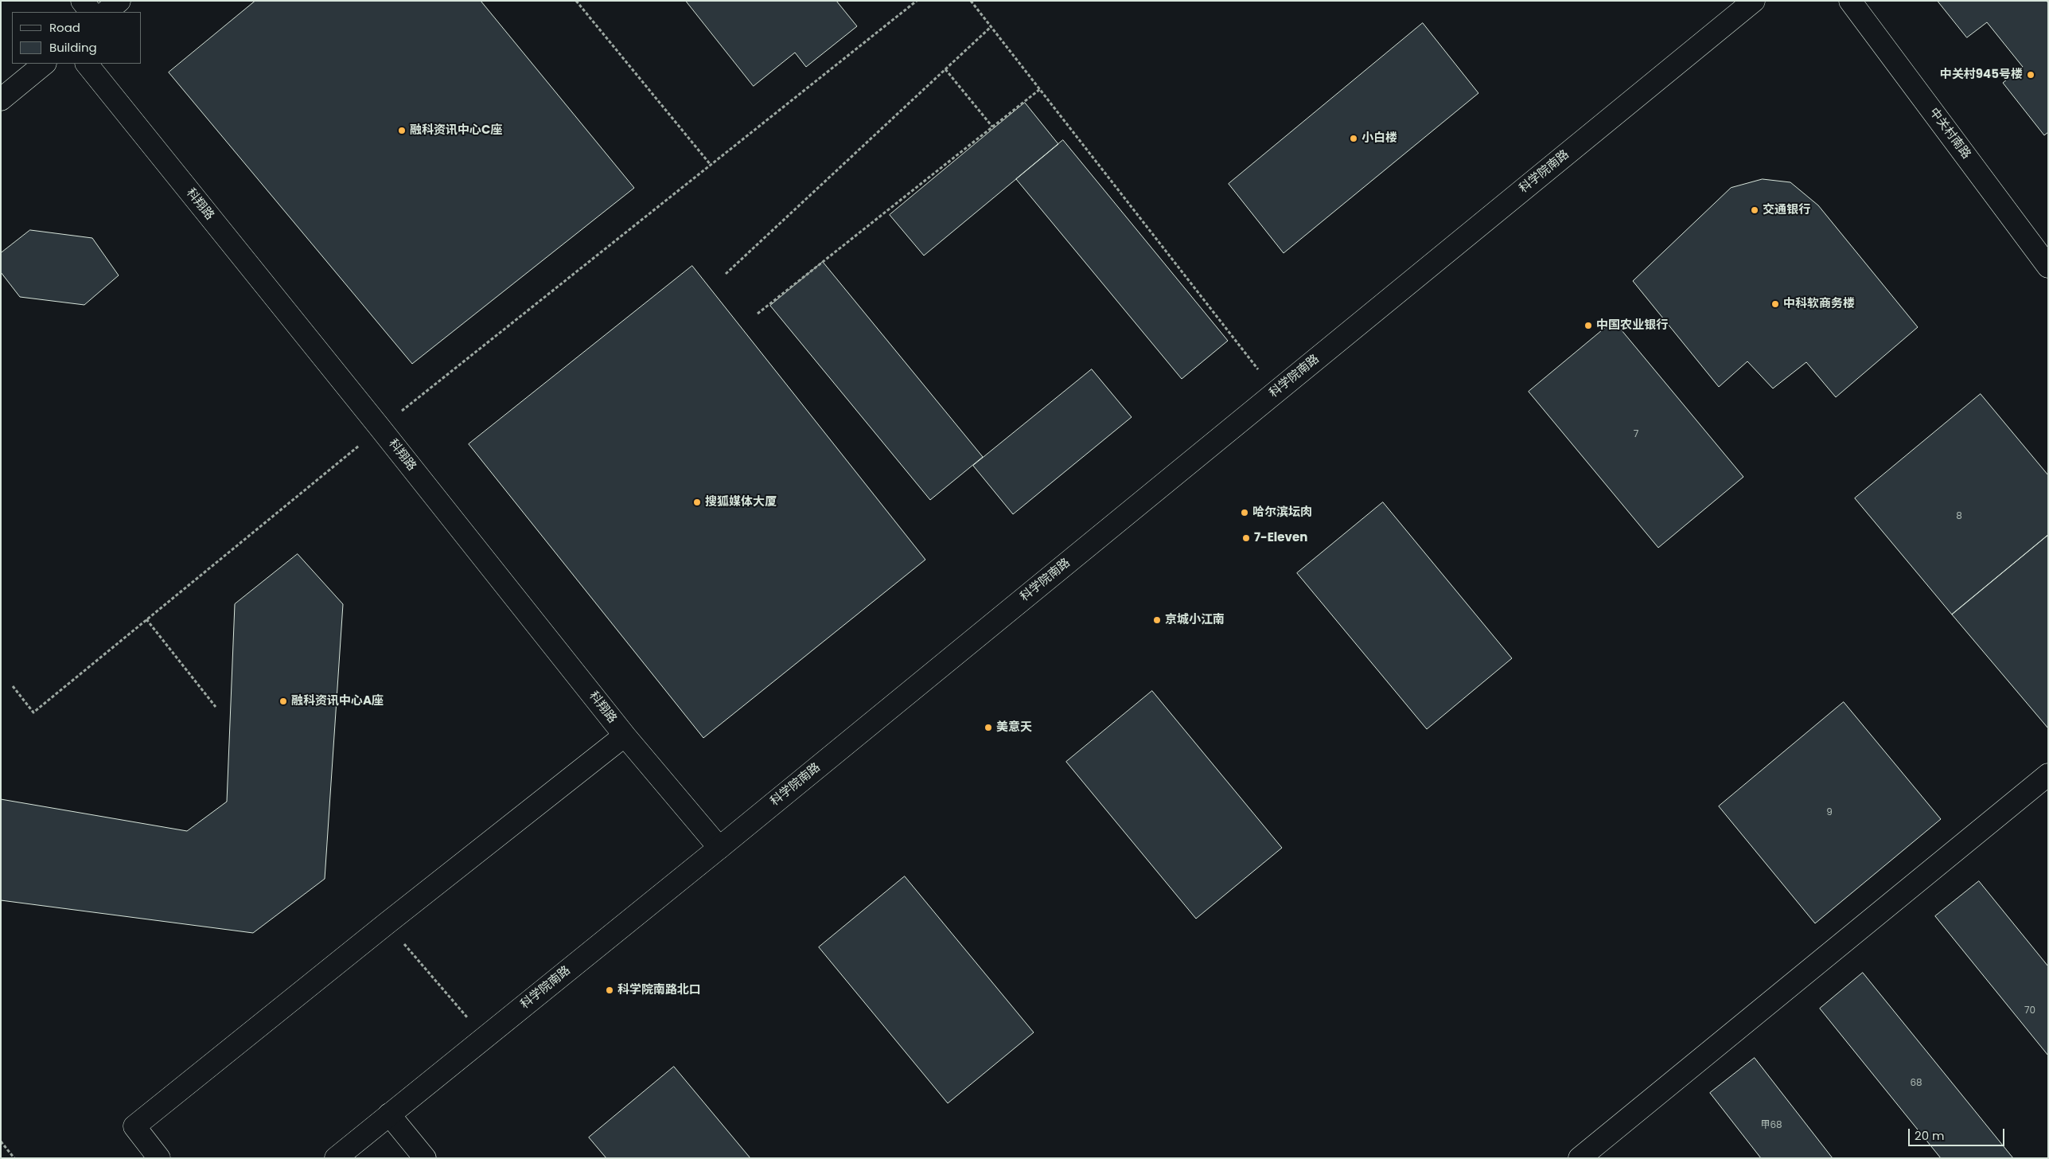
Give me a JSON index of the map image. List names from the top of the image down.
{
  "streets": {
    "street": ["中关村南路", "科学院南路", "科翔路"]
  },
  "crossings": [
    ["科学院南路", "科翔路"]
  ],
  "places": [
    "中关村945号楼",
    "融科资讯中心C座",
    "小白楼",
    "交通银行",
    "中科软商务楼",
    "中国农业银行",
    "搜狐媒体大厦",
    "哈尔滨坛肉",
    "7-Eleven",
    "京城小江南",
    "融科资讯中心A座",
    "美意天",
    "科学院南路北口"
  ],
  "house_numbers": [
    "7",
    "8",
    "9",
    "70",
    "68",
    "甲68"
  ],
  "legend": ["Road", "Building"],
  "scale_bar": "20 m"
}
